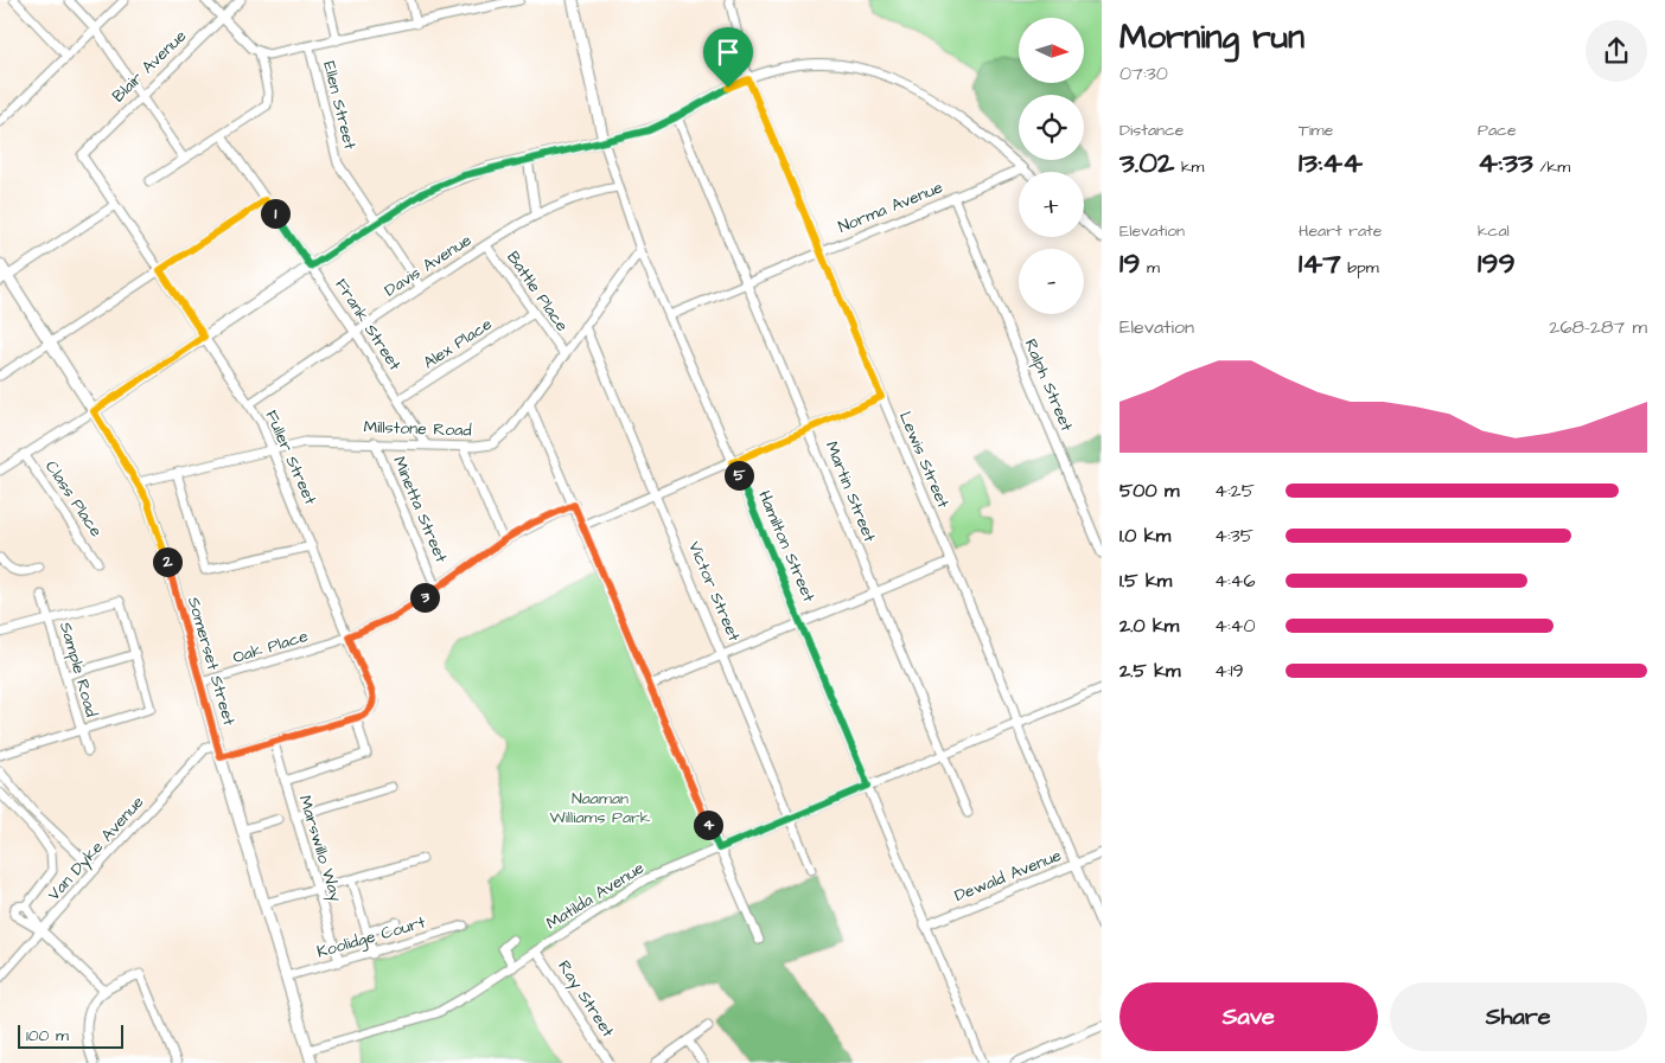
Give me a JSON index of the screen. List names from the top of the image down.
{
  "streets": {
    "main road": ["Hamilton Street", "Somerset Street"],
    "street": [
      "Blair Avenue",
      "Ellen Street",
      "Norma Avenue",
      "Davis Avenue",
      "Battle Place",
      "Frank Street",
      "Alex Place",
      "Ralph Street",
      "Millstone Road",
      "Fuller Street",
      "Lewis Street",
      "Martin Street",
      "Class Place",
      "Minetta Street",
      "Victor Street",
      "Oak Place",
      "Sample Road",
      "Van Dyke Avenue",
      "Marswillo Way",
      "Dewald Avenue",
      "Matilda Avenue",
      "Koolidge Court",
      "Ray Street"
    ]
  },
  "crossings": [
    ["Blair Avenue", "Fuller Street"],
    ["Ellen Street", "Davis Avenue"],
    ["Norma Avenue", "Ralph Street"],
    ["Norma Avenue", "Lewis Street"],
    ["Norma Avenue", "Martin Street"],
    ["Norma Avenue", "Hamilton Street"],
    ["Davis Avenue", "Battle Place"],
    ["Davis Avenue", "Frank Street"],
    ["Davis Avenue", "Fuller Street"],
    ["Davis Avenue", "Hamilton Street"],
    ["Battle Place", "Alex Place"],
    ["Battle Place", "Millstone Road"],
    ["Frank Street", "Alex Place"],
    ["Frank Street", "Millstone Road"],
    ["Millstone Road", "Fuller Street"],
    ["Millstone Road", "Minetta Street"],
    ["Millstone Road", "Hamilton Street"],
    ["Millstone Road", "Victor Street"],
    ["Millstone Road", "Somerset Street"],
    ["Fuller Street", "Oak Place"],
    ["Lewis Street", "Dewald Avenue"],
    ["Lewis Street", "Matilda Avenue"],
    ["Martin Street", "Matilda Avenue"],
    ["Minetta Street", "Oak Place"],
    ["Hamilton Street", "Dewald Avenue"],
    ["Hamilton Street", "Matilda Avenue"],
    ["Victor Street", "Matilda Avenue"],
    ["Oak Place", "Somerset Street"],
    ["Somerset Street", "Van Dyke Avenue"],
    ["Somerset Street", "Matilda Avenue"],
    ["Somerset Street", "Koolidge Court"],
    ["Marswillo Way", "Koolidge Court"],
    ["Matilda Avenue", "Ray Street"]
  ],
  "parks": ["Naaman Williams Park"],
  "scale_bar": "100 m",
  "north": "right",
  "page": {
    "heading": ["Morning run", "07:30"],
    "map_buttons": ["+", "−"],
    "stats": [
      ["Distance", "3.02 km"],
      ["Time", "13:44"],
      ["Pace", "4:33 /km"],
      ["Elevation", "19 m"],
      ["Heart rate", "147 bpm"],
      ["kcal", "199"]
    ],
    "pins": [
      "1",
      "5",
      "2",
      "3",
      "4"
    ],
    "chart": ["Elevation", "268–287 m"],
    "list": [
      {
        "name": "500 m",
        "note": "4:25"
      },
      {
        "name": "1.0 km",
        "note": "4:35"
      },
      {
        "name": "1.5 km",
        "note": "4:46"
      },
      {
        "name": "2.0 km",
        "note": "4:40"
      },
      {
        "name": "2.5 km",
        "note": "4:19"
      }
    ],
    "buttons": ["Save", "Share"],
    "scale": "100 m"
  }
}
